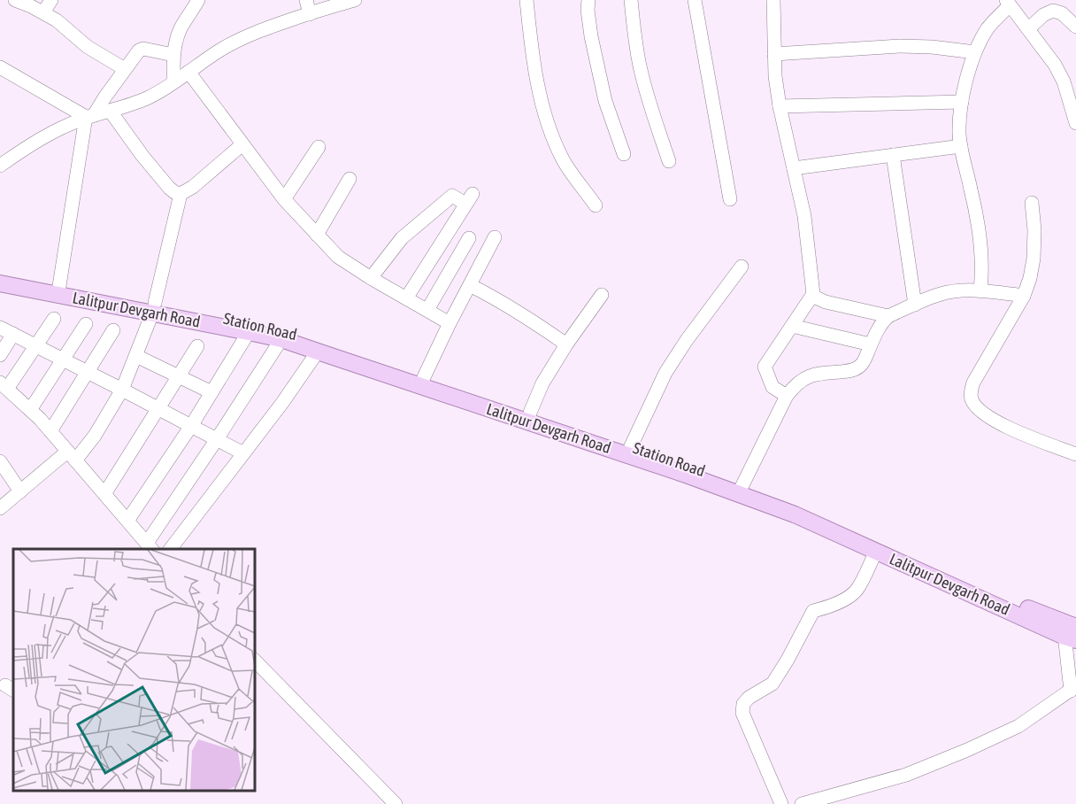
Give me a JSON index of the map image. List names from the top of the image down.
{
  "streets": {
    "main road": ["Lalitpur Devgarh Road", "Station Road"]
  },
  "crossings": [
    ["Lalitpur Devgarh Road", "Station Road"]
  ]
}
